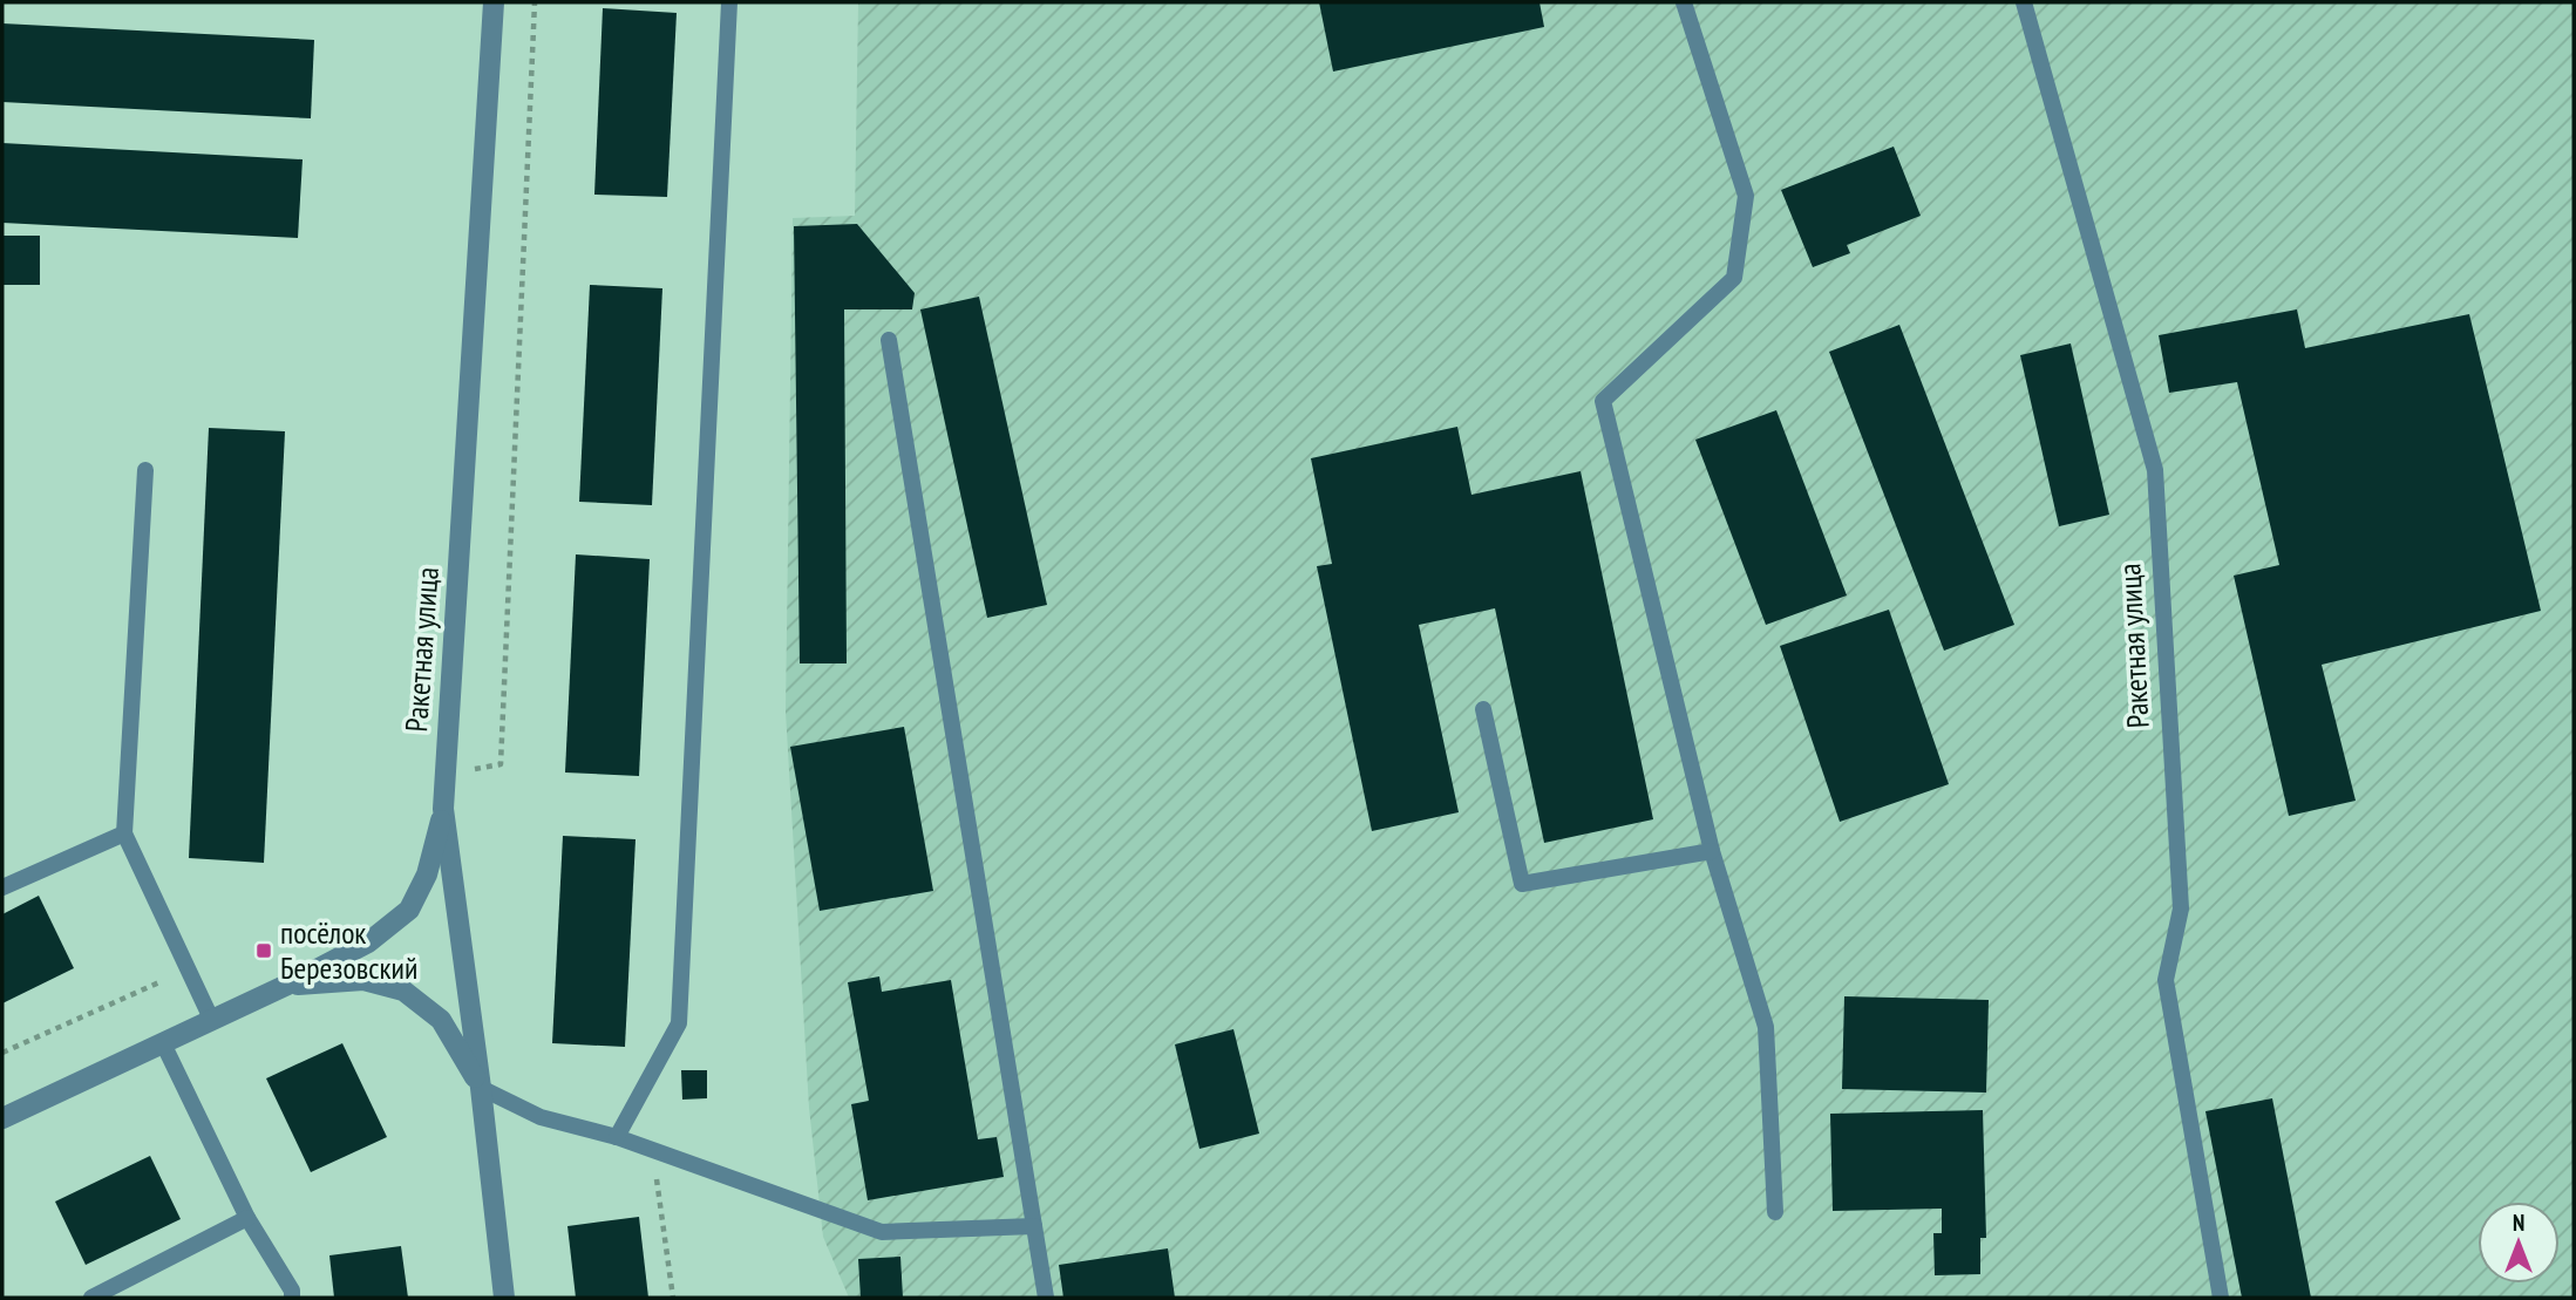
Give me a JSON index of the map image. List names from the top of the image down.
{
  "streets": {
    "street": ["Ракетная улица"]
  },
  "places": {
    "transit": ["посёлок Березовский"]
  },
  "north": "top"
}
